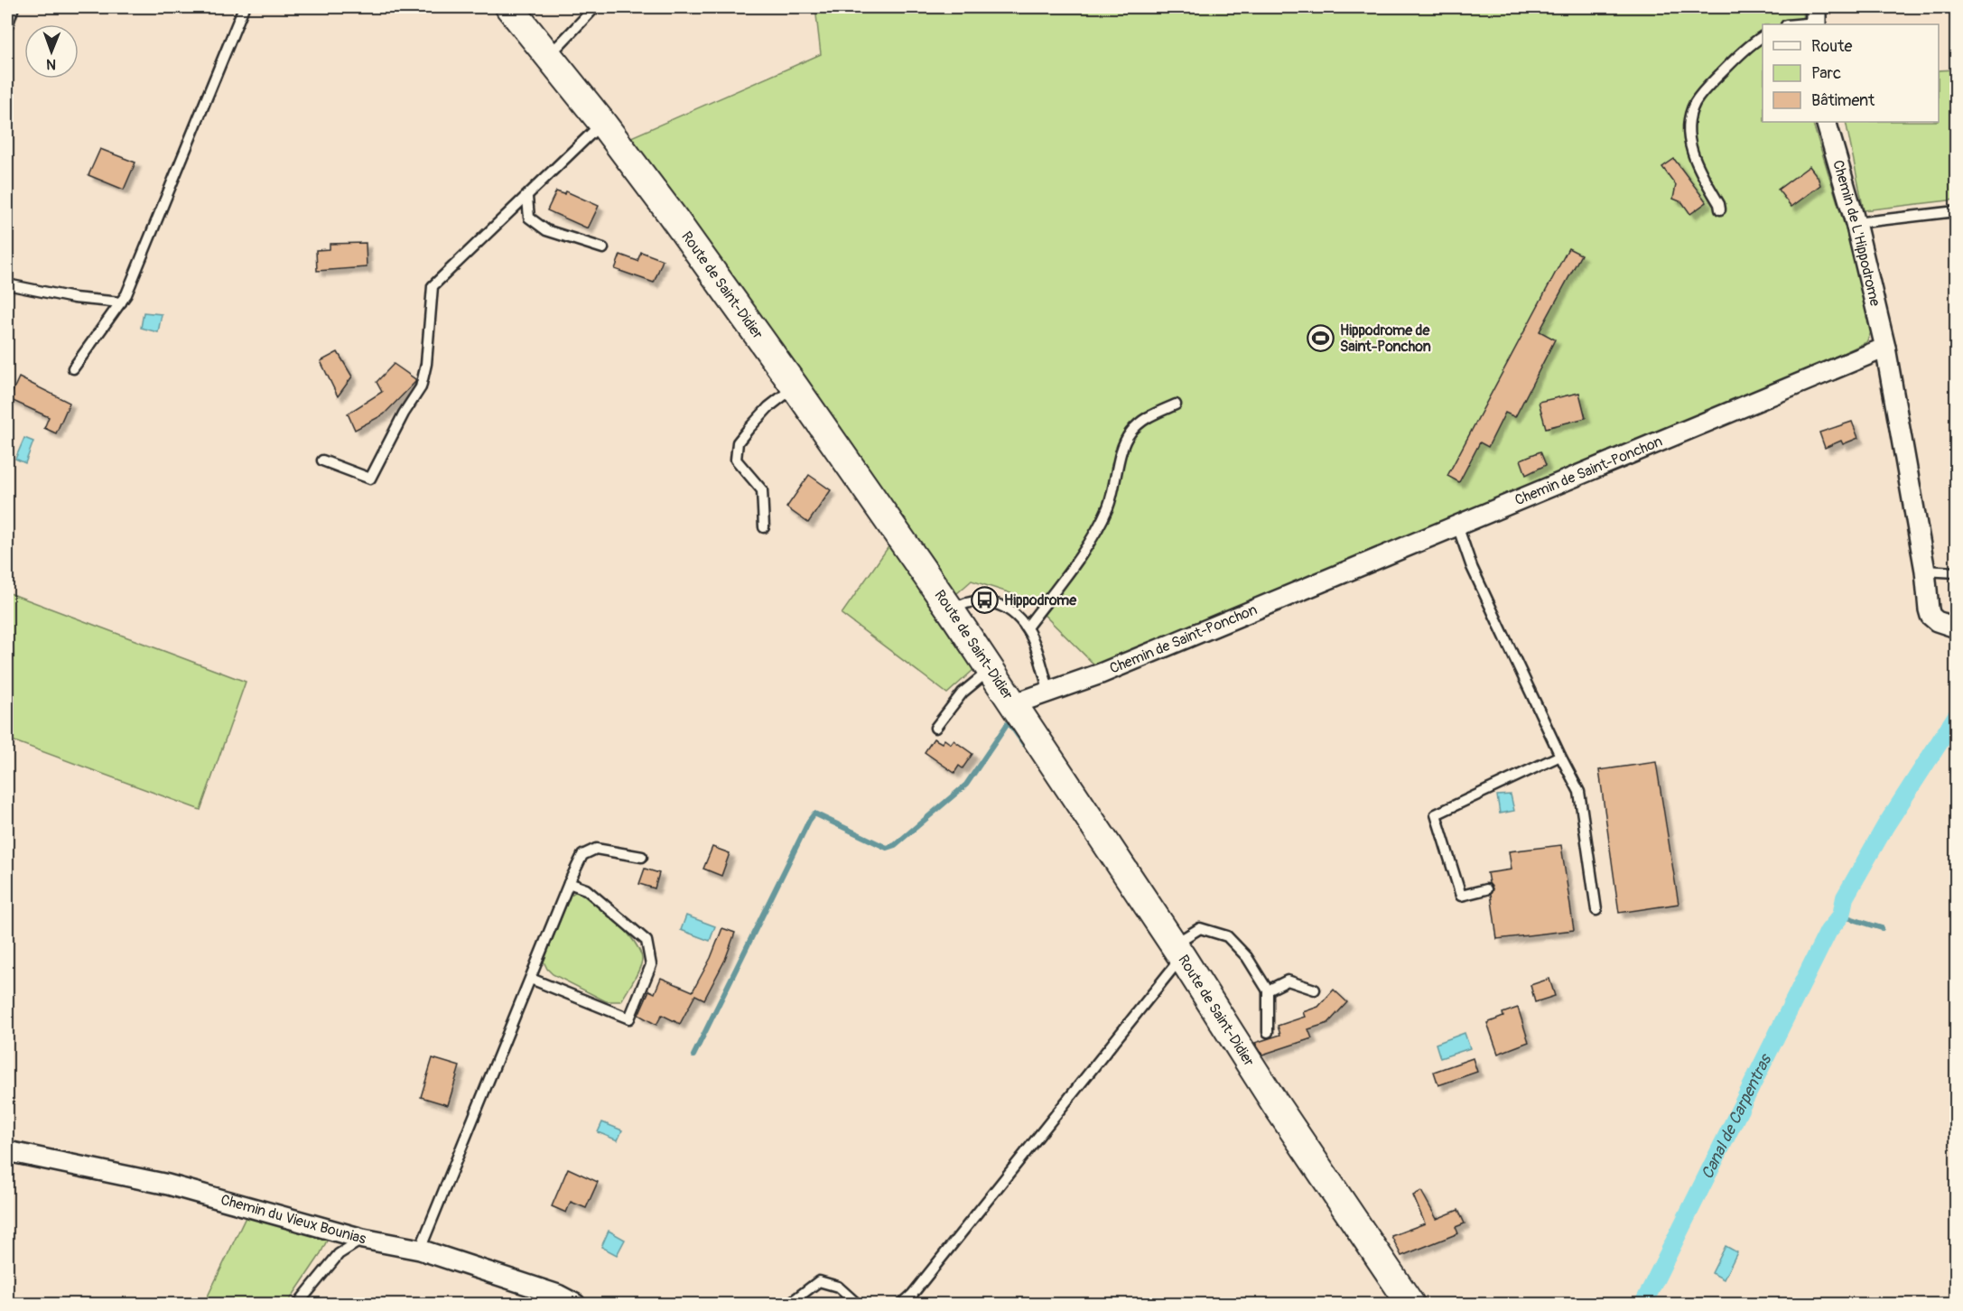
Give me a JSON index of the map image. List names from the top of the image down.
{
  "streets": {
    "main road": ["Route de Saint-Didier"],
    "street": ["Chemin de L'Hippodrome", "Chemin de Saint-Ponchon", "Chemin du Vieux Bounias"]
  },
  "crossings": [
    ["Chemin de L'Hippodrome", "Chemin de Saint-Ponchon"],
    ["Route de Saint-Didier", "Chemin de Saint-Ponchon"]
  ],
  "water": ["Canal de Carpentras"],
  "places": {
    "sports": ["Hippodrome de Saint-Ponchon"],
    "bus stop": ["Hippodrome"]
  },
  "legend": ["Route", "Parc", "Bâtiment"],
  "north": "bottom"
}
